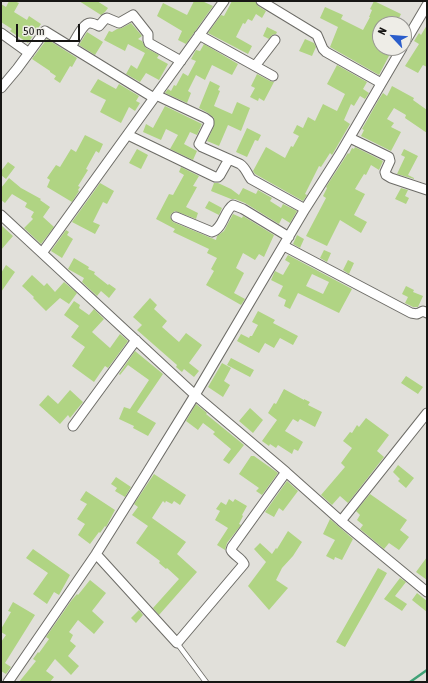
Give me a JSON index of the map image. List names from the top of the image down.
{
  "scale_bar": "50 m",
  "north": "top left"
}
